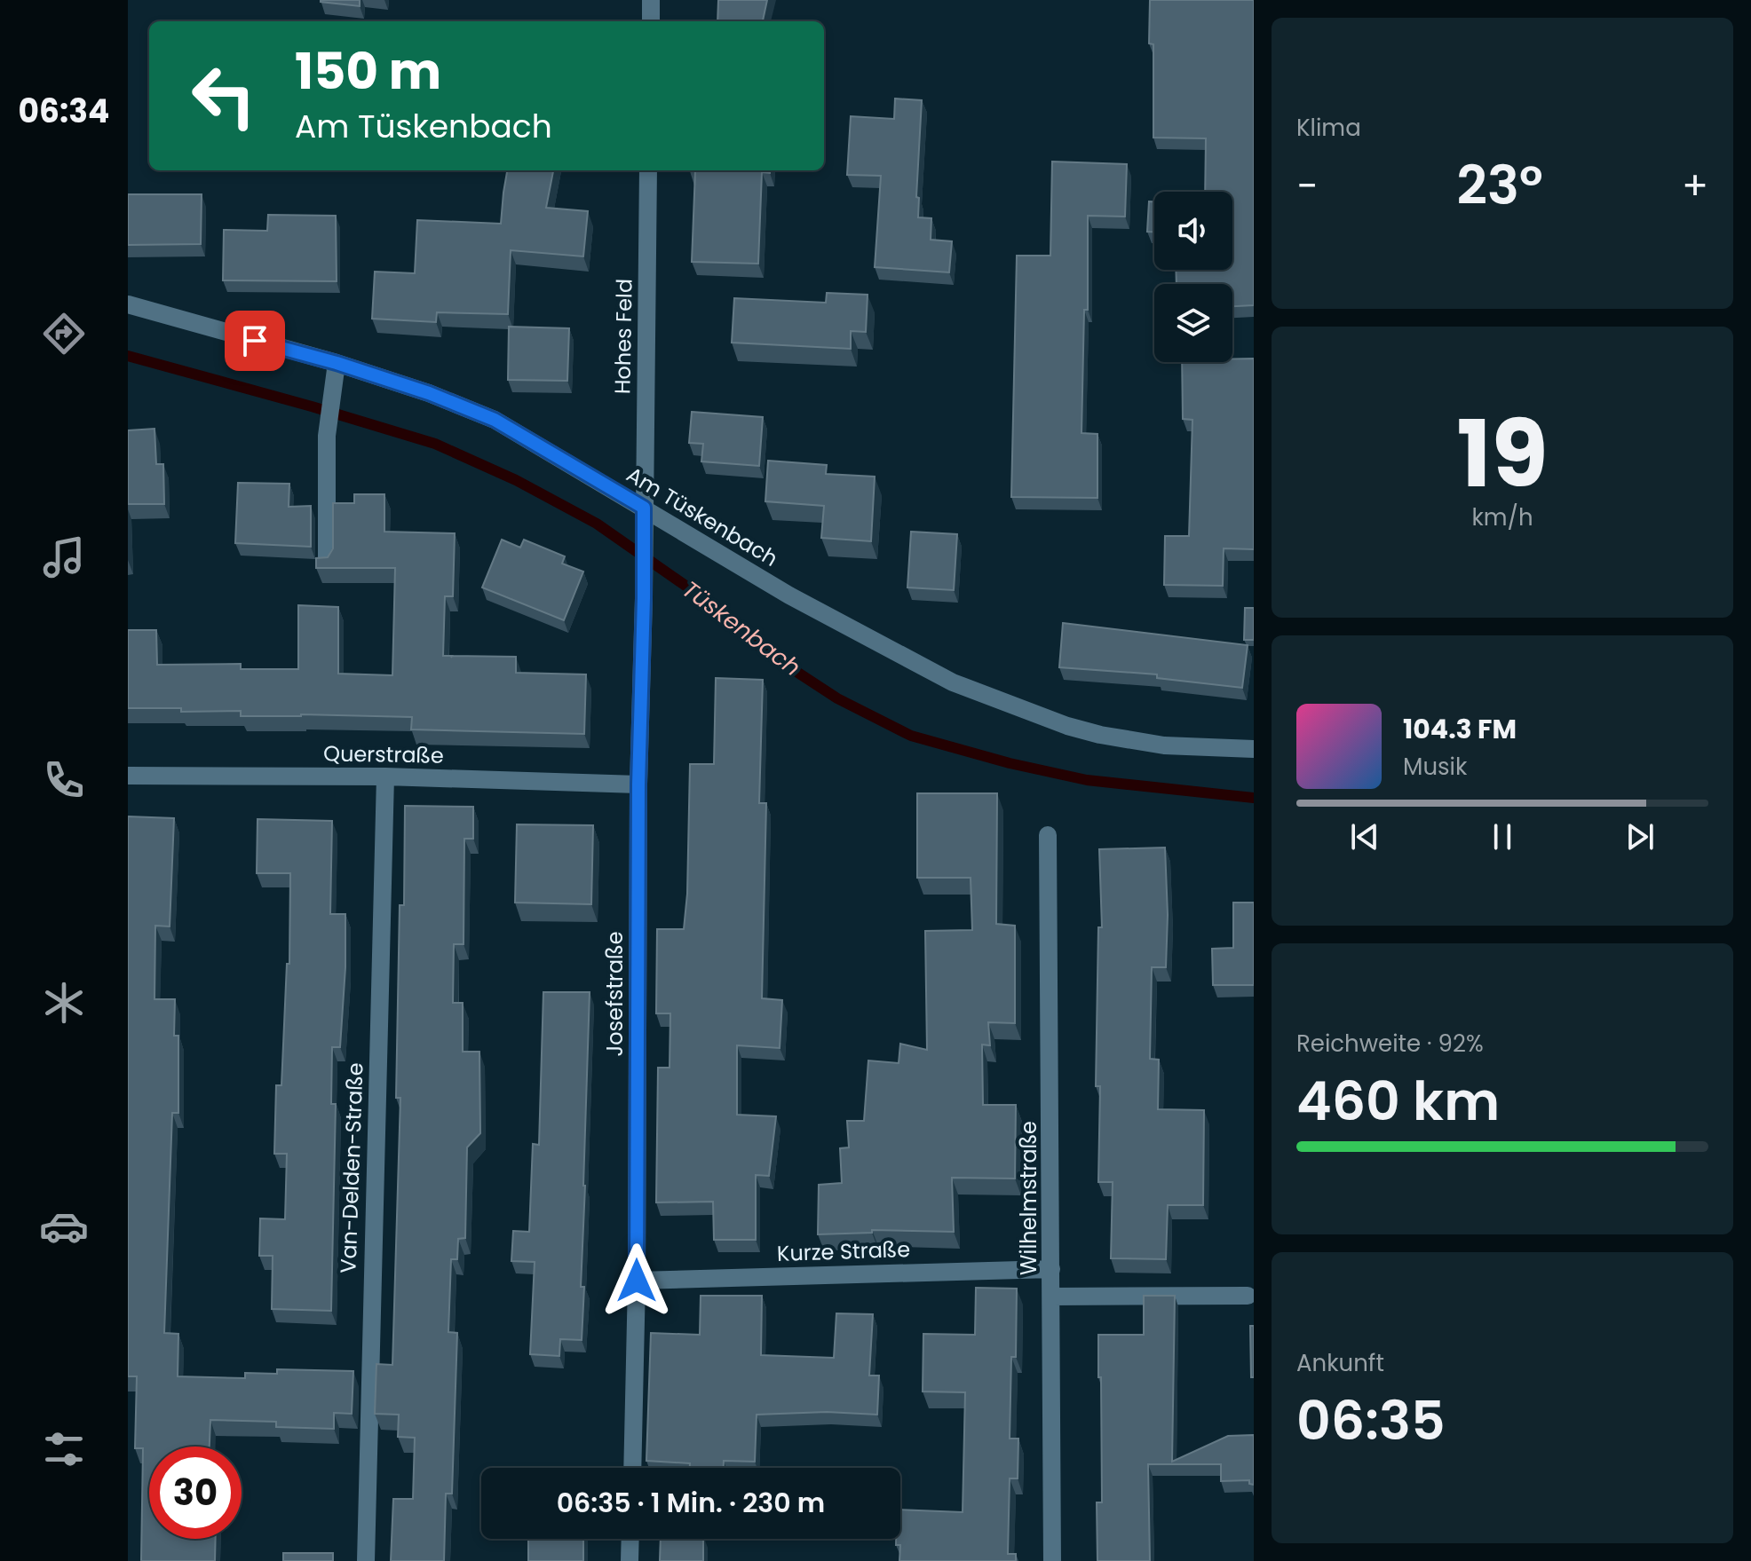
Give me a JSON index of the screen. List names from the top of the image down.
{
  "streets": {
    "street": [
      "Hohes Feld",
      "Am Tüskenbach",
      "Querstraße",
      "Josefstraße",
      "Van-Delden-Straße",
      "Wilhelmstraße",
      "Kurze Straße"
    ]
  },
  "crossings": [
    ["Hohes Feld", "Am Tüskenbach"],
    ["Hohes Feld", "Josefstraße"],
    ["Am Tüskenbach", "Josefstraße"],
    ["Querstraße", "Josefstraße"],
    ["Querstraße", "Van-Delden-Straße"],
    ["Josefstraße", "Kurze Straße"],
    ["Wilhelmstraße", "Kurze Straße"]
  ],
  "water": ["Tüskenbach"],
  "page": {
    "tabs": "06:34",
    "tile": [
      "Klima",
      ["19", "km/h"],
      ["Reichweite · 92%", "460 km"],
      ["Ankunft", "06:35"]
    ],
    "turn": ["150 m", "Am Tüskenbach"],
    "heat": ["−", "23°", "+"],
    "song": ["104.3 FM", "Musik"],
    "limit": "30",
    "trip": "06:35 · 1 Min. · 230 m"
  }
}
